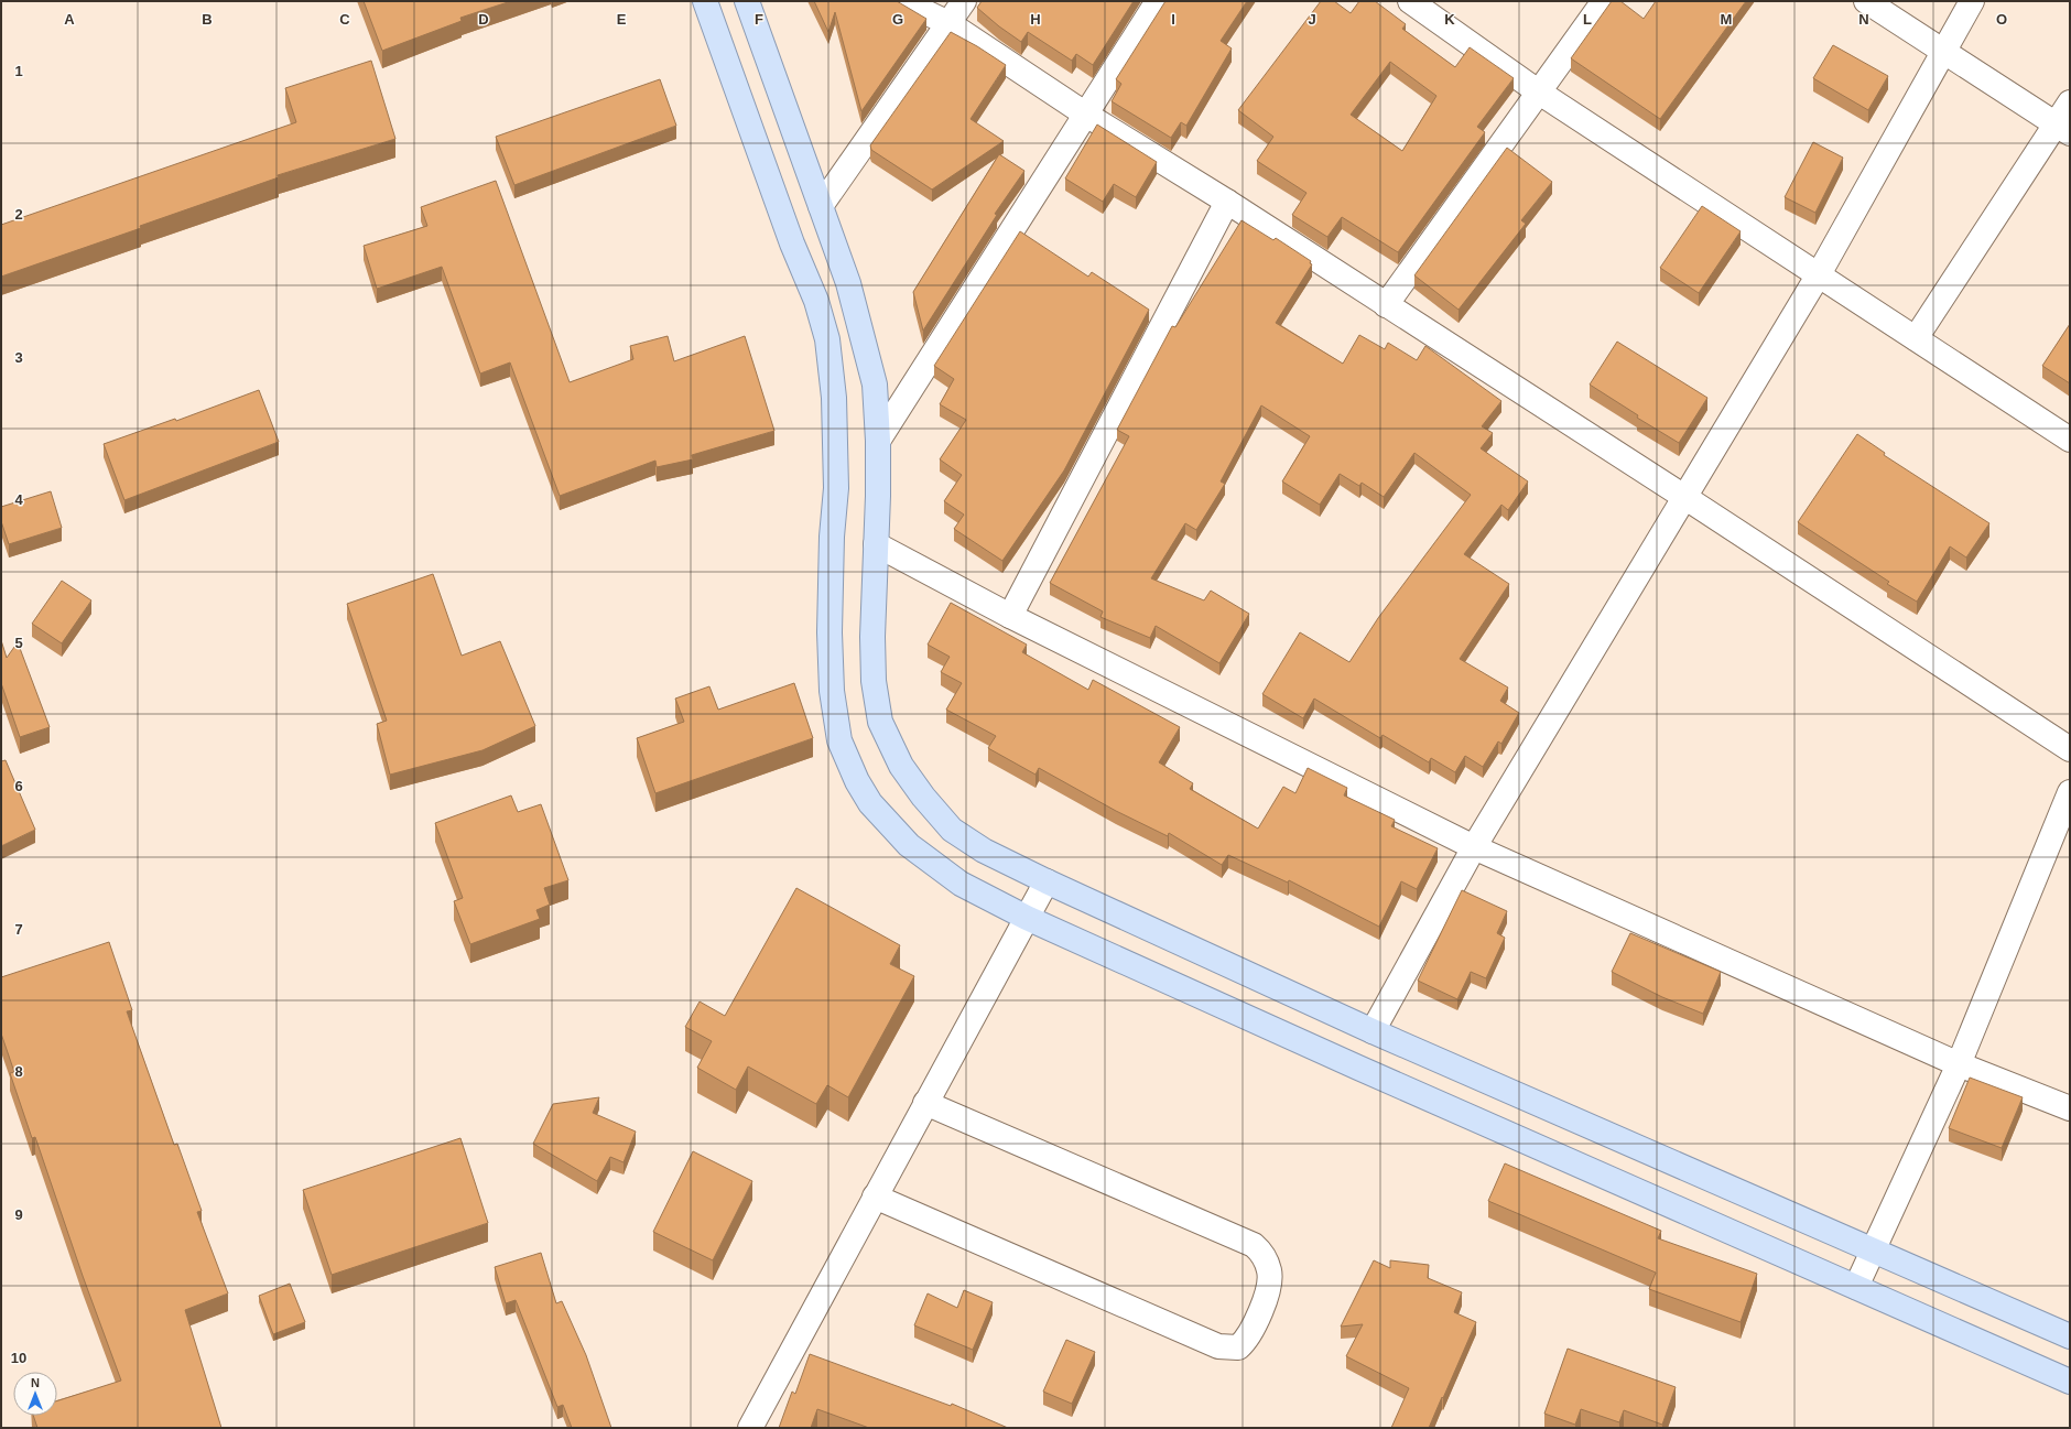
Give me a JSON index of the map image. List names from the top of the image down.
{
  "north": "top",
  "grid": {
    "columns": [
      "A",
      "B",
      "C",
      "D",
      "E",
      "F",
      "G",
      "H",
      "I",
      "J",
      "K",
      "L",
      "M",
      "N",
      "O"
    ],
    "rows": [
      "1",
      "2",
      "3",
      "4",
      "5",
      "6",
      "7",
      "8",
      "9",
      "10"
    ]
  }
}
